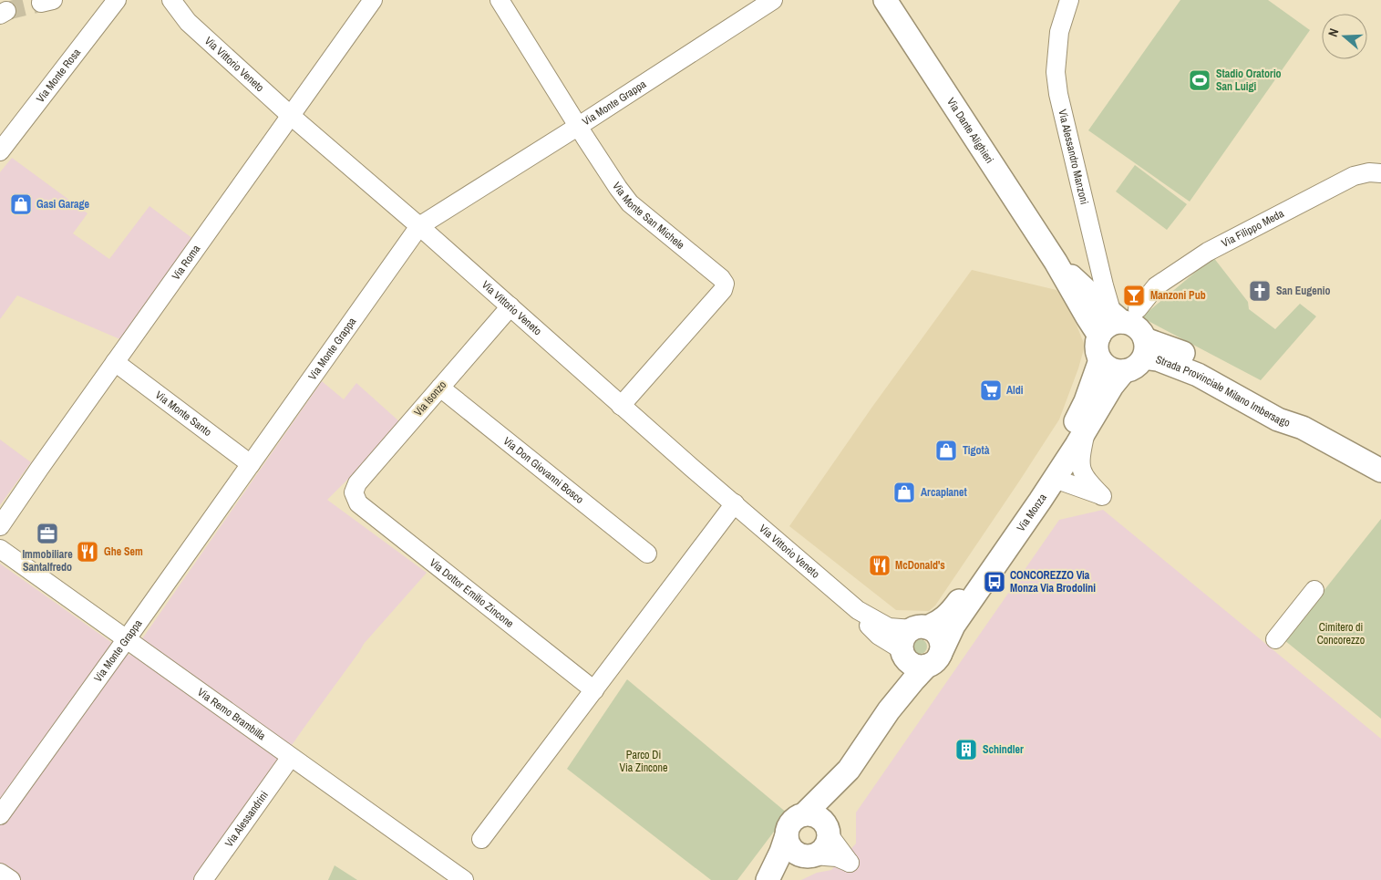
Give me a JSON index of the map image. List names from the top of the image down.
{
  "streets": {
    "main road": ["Via Dante Alighieri", "Strada Provinciale Milano Imbersago", "Via Monza"],
    "street": [
      "Via Vittorio Veneto",
      "Via Monte Rosa",
      "Via Monte Grappa",
      "Via Alessandro Manzoni",
      "Via Monte San Michele",
      "Via Filippo Meda",
      "Via Roma",
      "Via Isonzo",
      "Via Monte Santo",
      "Via Don Giovanni Bosco",
      "Via Dottor Emilio Zincone",
      "Via Remo Brambilla",
      "Via Alessandrini"
    ]
  },
  "crossings": [
    ["Via Vittorio Veneto", "Via Monte Grappa"],
    ["Via Vittorio Veneto", "Via Monte San Michele"],
    ["Via Vittorio Veneto", "Via Roma"],
    ["Via Vittorio Veneto", "Via Isonzo"],
    ["Via Vittorio Veneto", "Via Monza"],
    ["Via Monte Grappa", "Via Monte San Michele"],
    ["Via Monte Grappa", "Via Monte Santo"],
    ["Via Monte Grappa", "Via Remo Brambilla"],
    ["Via Dante Alighieri", "Via Alessandro Manzoni"],
    ["Via Dante Alighieri", "Via Filippo Meda"],
    ["Via Dante Alighieri", "Strada Provinciale Milano Imbersago"],
    ["Via Dante Alighieri", "Via Monza"],
    ["Via Alessandro Manzoni", "Via Filippo Meda"],
    ["Via Alessandro Manzoni", "Strada Provinciale Milano Imbersago"],
    ["Via Alessandro Manzoni", "Via Monza"],
    ["Via Filippo Meda", "Strada Provinciale Milano Imbersago"],
    ["Via Filippo Meda", "Via Monza"],
    ["Via Roma", "Via Monte Santo"],
    ["Strada Provinciale Milano Imbersago", "Via Monza"],
    ["Via Isonzo", "Via Don Giovanni Bosco"],
    ["Via Isonzo", "Via Dottor Emilio Zincone"],
    ["Via Remo Brambilla", "Via Alessandrini"]
  ],
  "parks": ["Cimitero di Concorezzo", "Parco Di Via Zincone"],
  "places": {
    "sports": ["Stadio Oratorio San Luigi"],
    "shop": ["Gasi Garage", "Tigotà", "Arcaplanet"],
    "church": ["San Eugenio"],
    "bar": ["Manzoni Pub"],
    "supermarket": ["Aldi"],
    "office": ["Immobiliare Santalfredo"],
    "restaurant": ["Ghe Sem", "McDonald's"],
    "bus stop": ["CONCOREZZO Via Monza Via Brodolini"],
    "building": ["Schindler"]
  },
  "north": "left"
}
